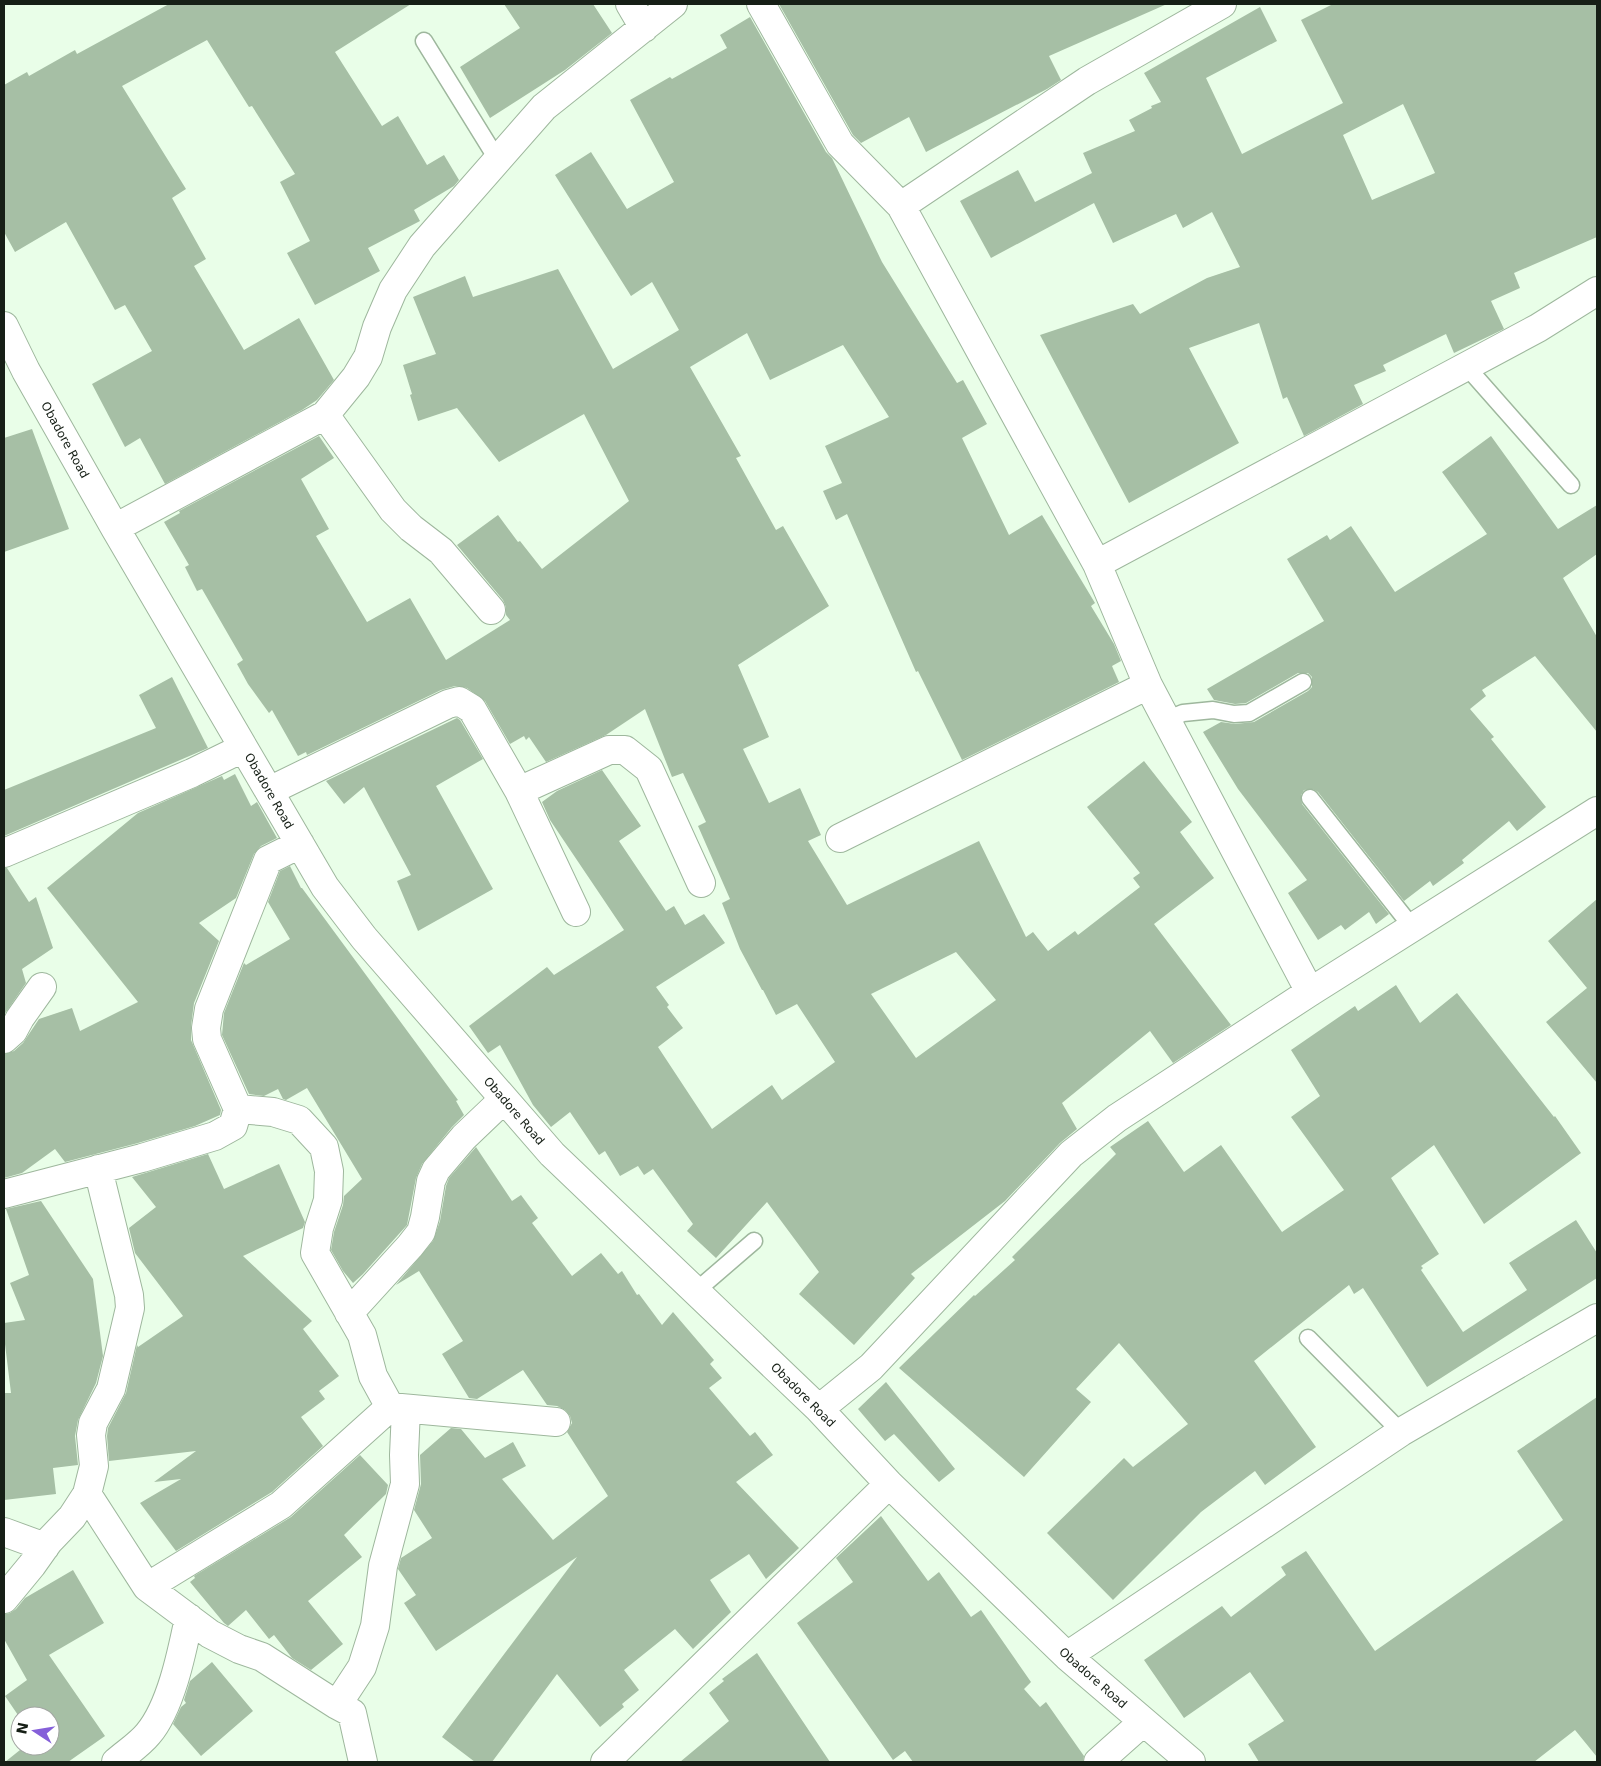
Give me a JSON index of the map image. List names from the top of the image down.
{
  "streets": {
    "street": ["Obadore Road"]
  },
  "north": "left"
}
